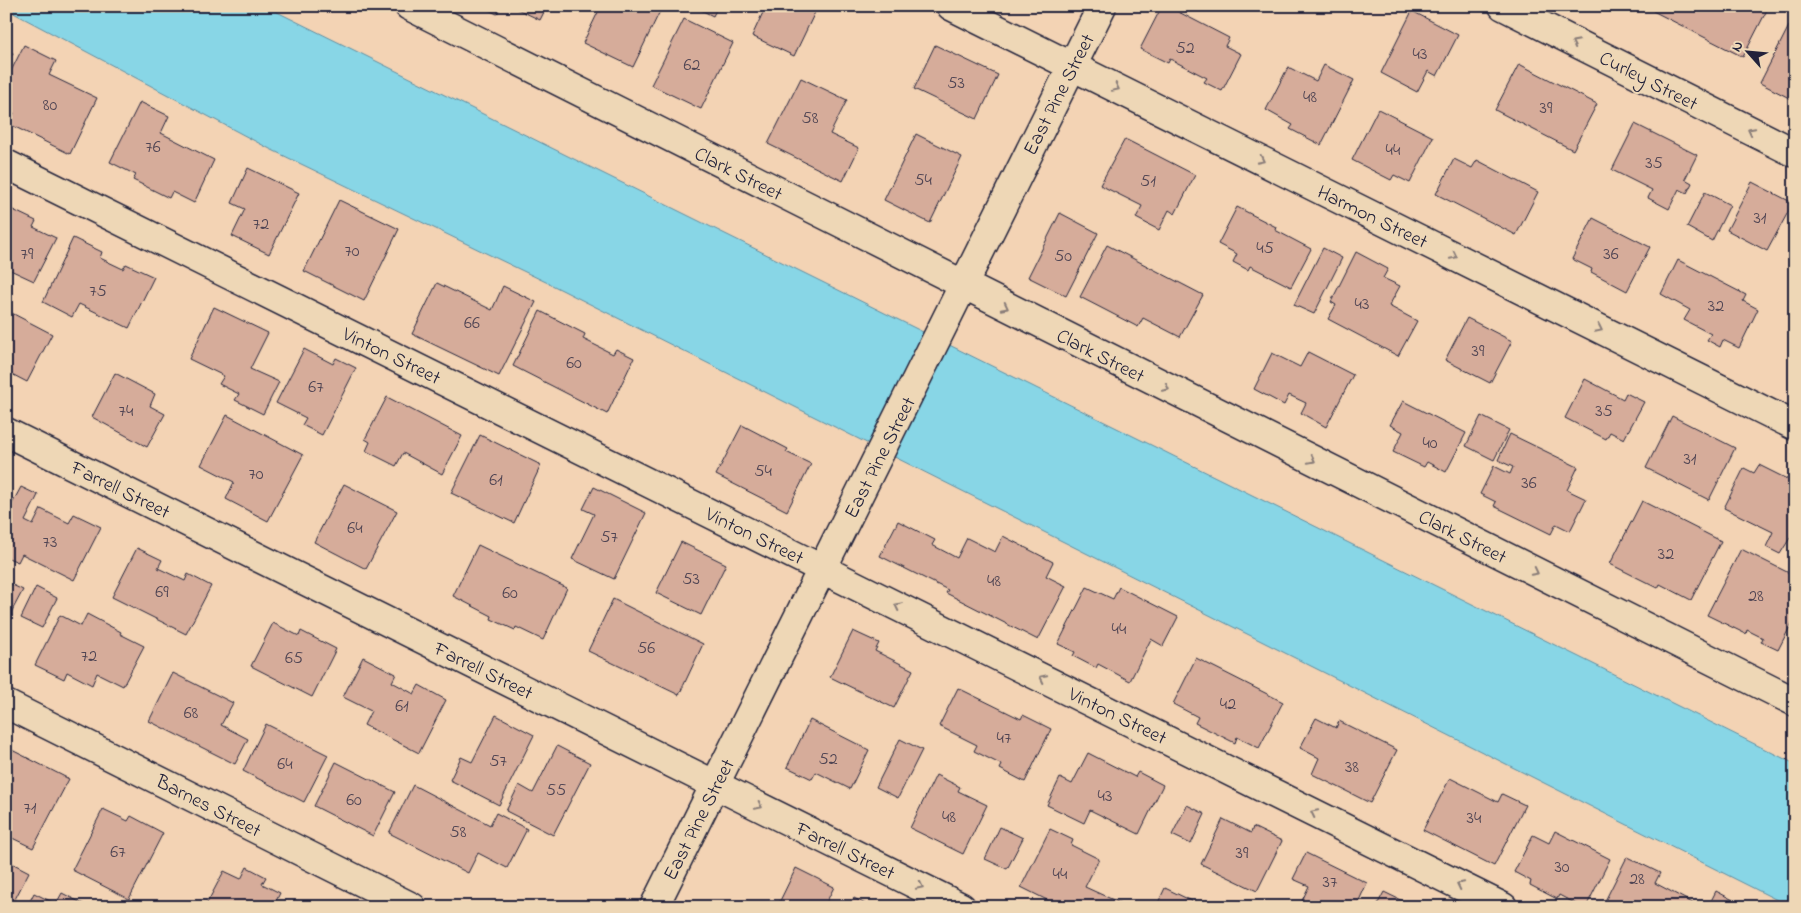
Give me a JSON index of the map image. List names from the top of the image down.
{
  "streets": {
    "street": [
      "Curley Street",
      "East Pine Street",
      "Clark Street",
      "Harmon Street",
      "Vinton Street",
      "Farrell Street",
      "Barnes Street"
    ]
  },
  "crossings": [
    ["East Pine Street", "Clark Street"],
    ["East Pine Street", "Harmon Street"],
    ["East Pine Street", "Vinton Street"],
    ["East Pine Street", "Farrell Street"]
  ],
  "one_way": [
    "Curley Street",
    "Clark Street",
    "Harmon Street",
    "Vinton Street"
  ],
  "house_numbers": [
    "52",
    "43",
    "62",
    "53",
    "48",
    "80",
    "39",
    "58",
    "76",
    "44",
    "35",
    "54",
    "51",
    "31",
    "72",
    "45",
    "70",
    "79",
    "36",
    "50",
    "75",
    "43",
    "32",
    "66",
    "39",
    "60",
    "67",
    "74",
    "35",
    "40",
    "31",
    "54",
    "70",
    "61",
    "36",
    "64",
    "57",
    "73",
    "32",
    "53",
    "48",
    "69",
    "60",
    "28",
    "44",
    "56",
    "72",
    "65",
    "42",
    "61",
    "68",
    "47",
    "52",
    "57",
    "64",
    "38",
    "55",
    "43",
    "60",
    "71",
    "48",
    "34",
    "58",
    "67",
    "39",
    "30",
    "44",
    "28",
    "37"
  ],
  "north": "top left"
}
